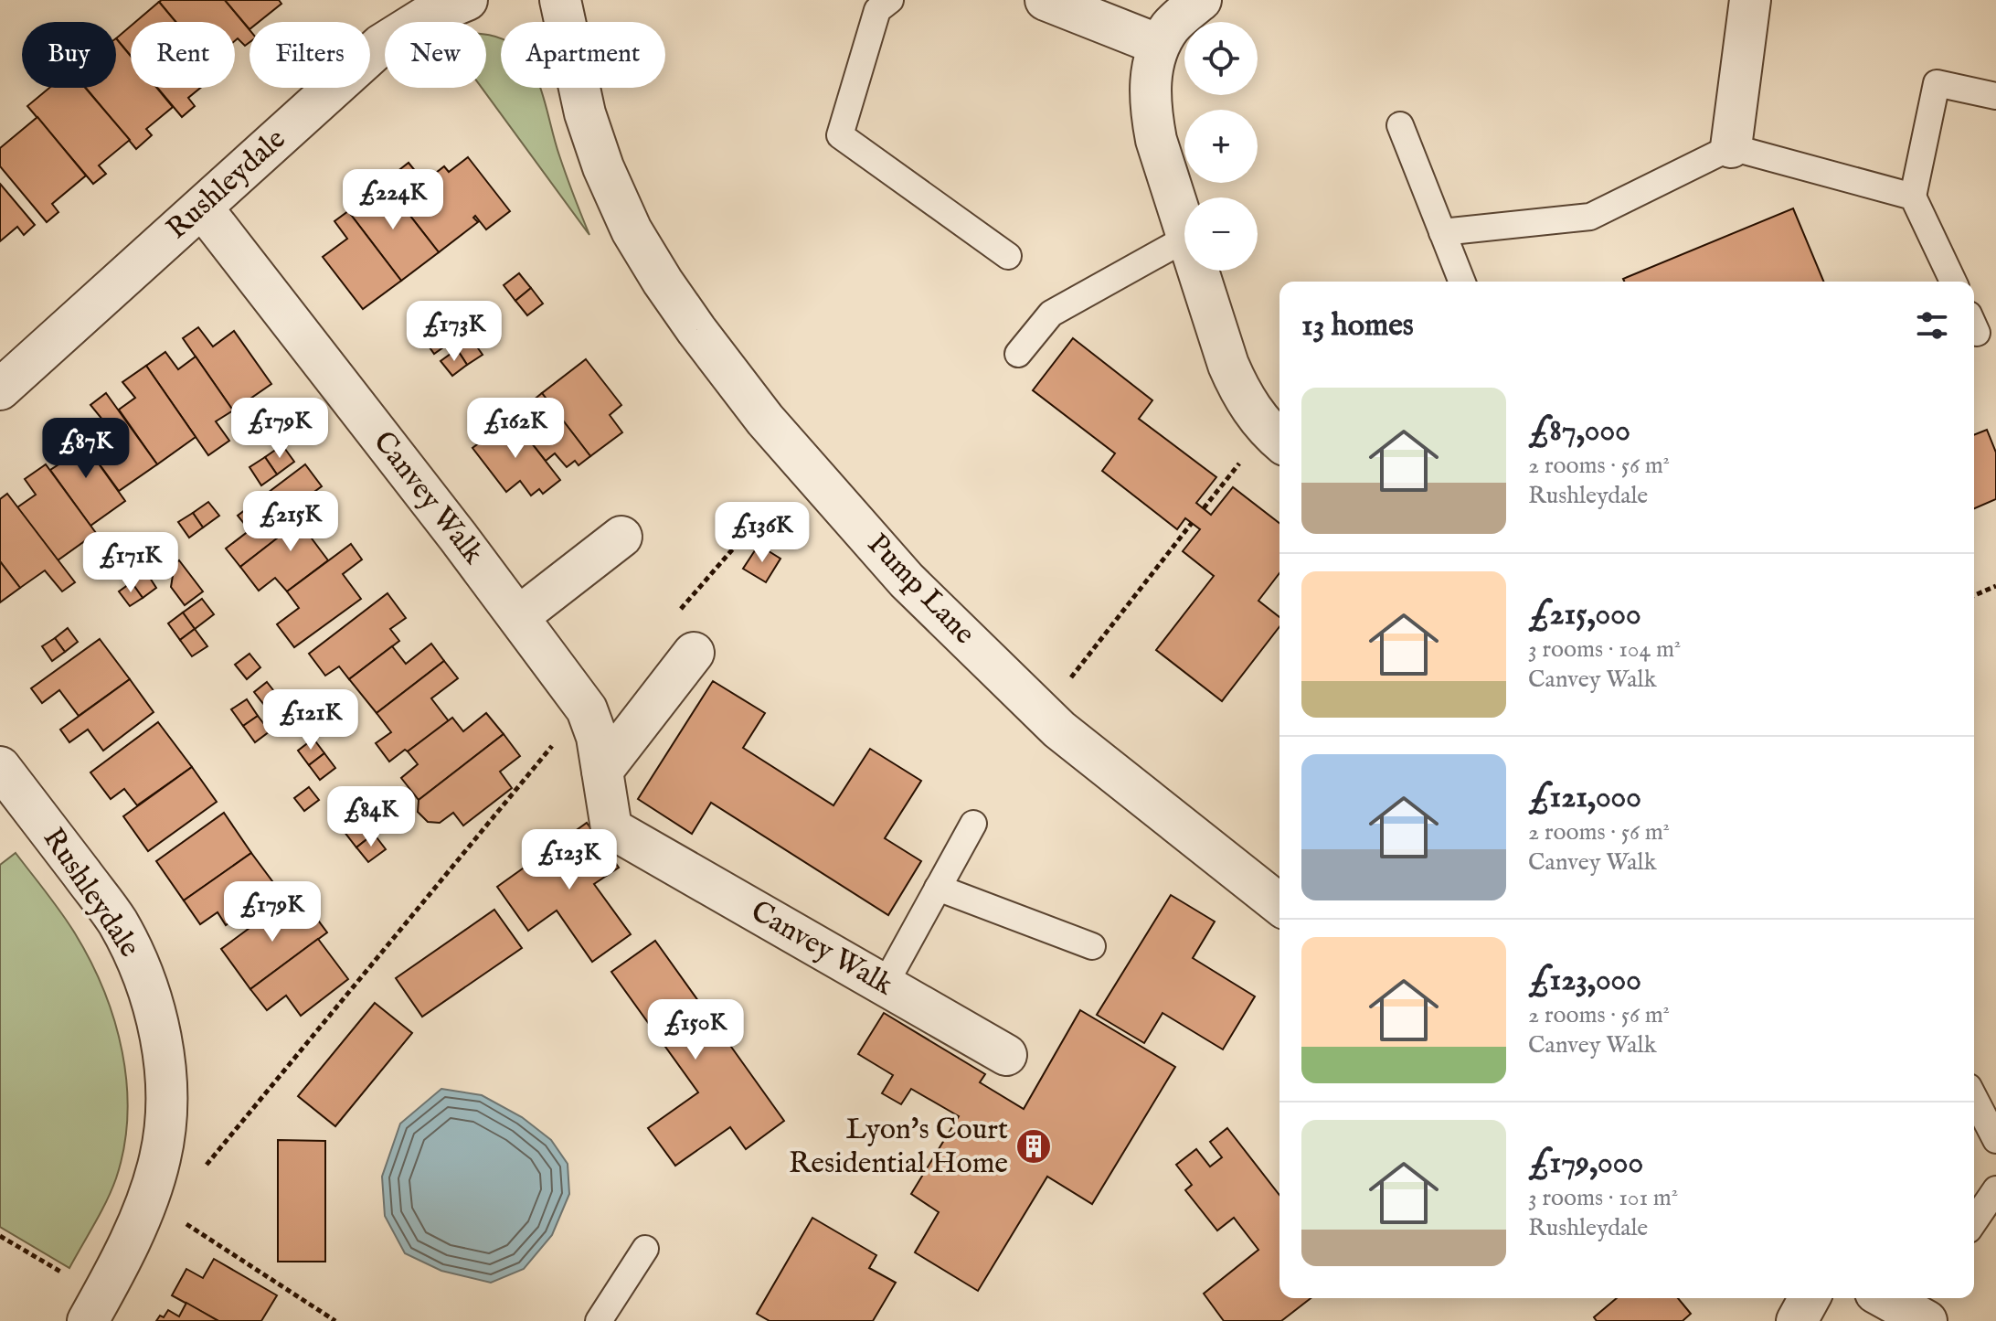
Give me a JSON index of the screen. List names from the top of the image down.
{
  "streets": {
    "street": ["Rushleydale", "Canvey Walk", "Pump Lane"]
  },
  "crossings": [
    ["Rushleydale", "Canvey Walk"]
  ],
  "places": {
    "building": ["Lyon's Court Residential Home"]
  },
  "page": {
    "map_buttons": ["+", "−"],
    "chip": [
      "Buy",
      "Rent",
      "Filters",
      "New",
      "Apartment"
    ],
    "price": [
      "£224K",
      "£173K",
      "£179K",
      "£162K",
      "£87K",
      "£215K",
      "£136K",
      "£171K",
      "£121K",
      "£84K",
      "£123K",
      "£179K",
      "£150K"
    ],
    "heading": "13 homes",
    "list": [
      {
        "name": "£87,000",
        "note": "2 rooms · 56 m² · Rushleydale"
      },
      {
        "name": "£215,000",
        "note": "3 rooms · 104 m² · Canvey Walk"
      },
      {
        "name": "£121,000",
        "note": "2 rooms · 56 m² · Canvey Walk"
      },
      {
        "name": "£123,000",
        "note": "2 rooms · 56 m² · Canvey Walk"
      },
      {
        "name": "£179,000",
        "note": "3 rooms · 101 m² · Rushleydale"
      }
    ]
  }
}
